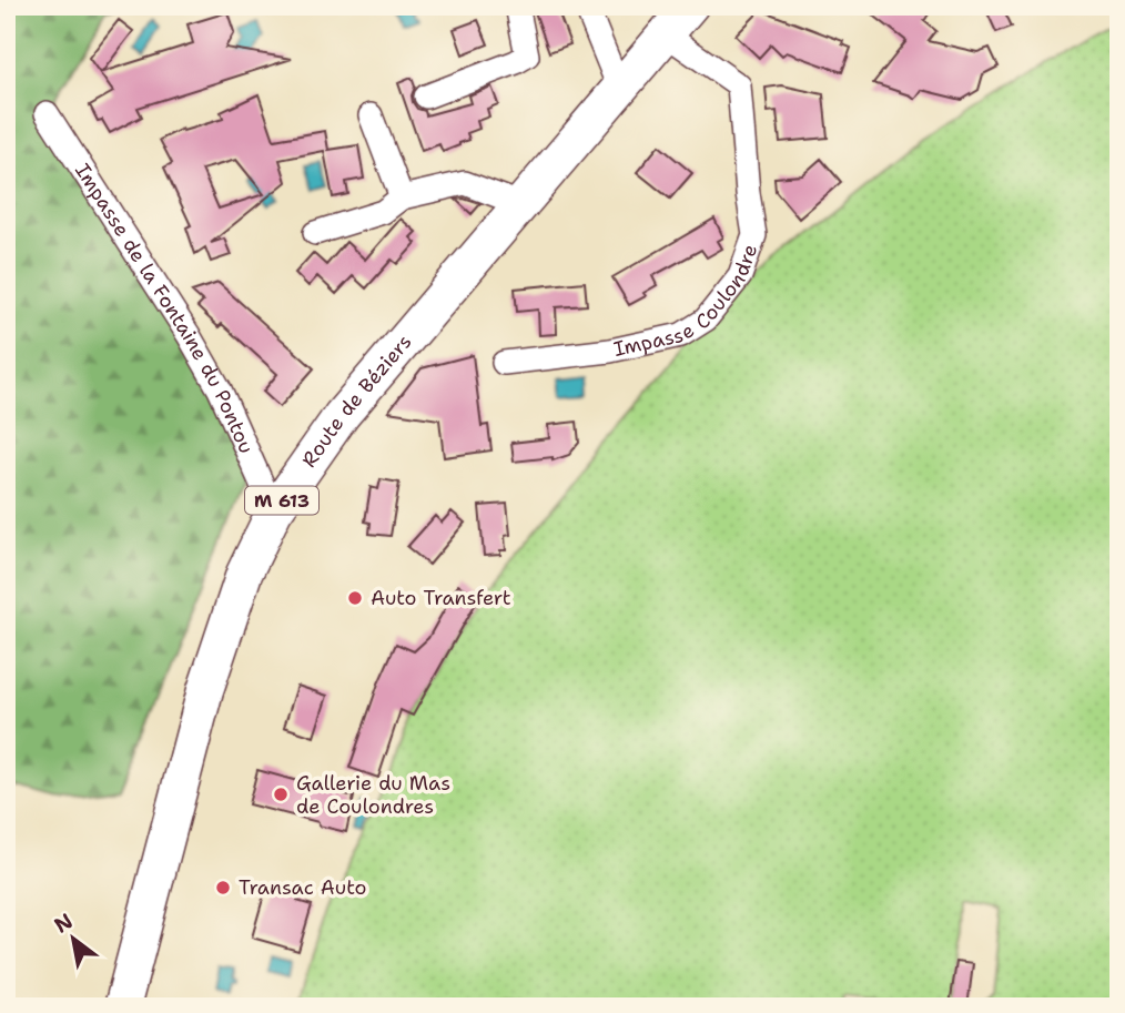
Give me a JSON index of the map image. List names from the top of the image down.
{
  "streets": {
    "main road": ["Route de Béziers", "M 613"],
    "street": ["Impasse Coulondre", "Impasse de la Fontaine du Pontou"]
  },
  "crossings": [
    ["Impasse Coulondre", "Route de Béziers"],
    ["Impasse de la Fontaine du Pontou", "Route de Béziers"]
  ],
  "places": ["Auto Transfert", "Gallerie du Mas de Coulondres", "Transac Auto"],
  "north": "top left"
}
